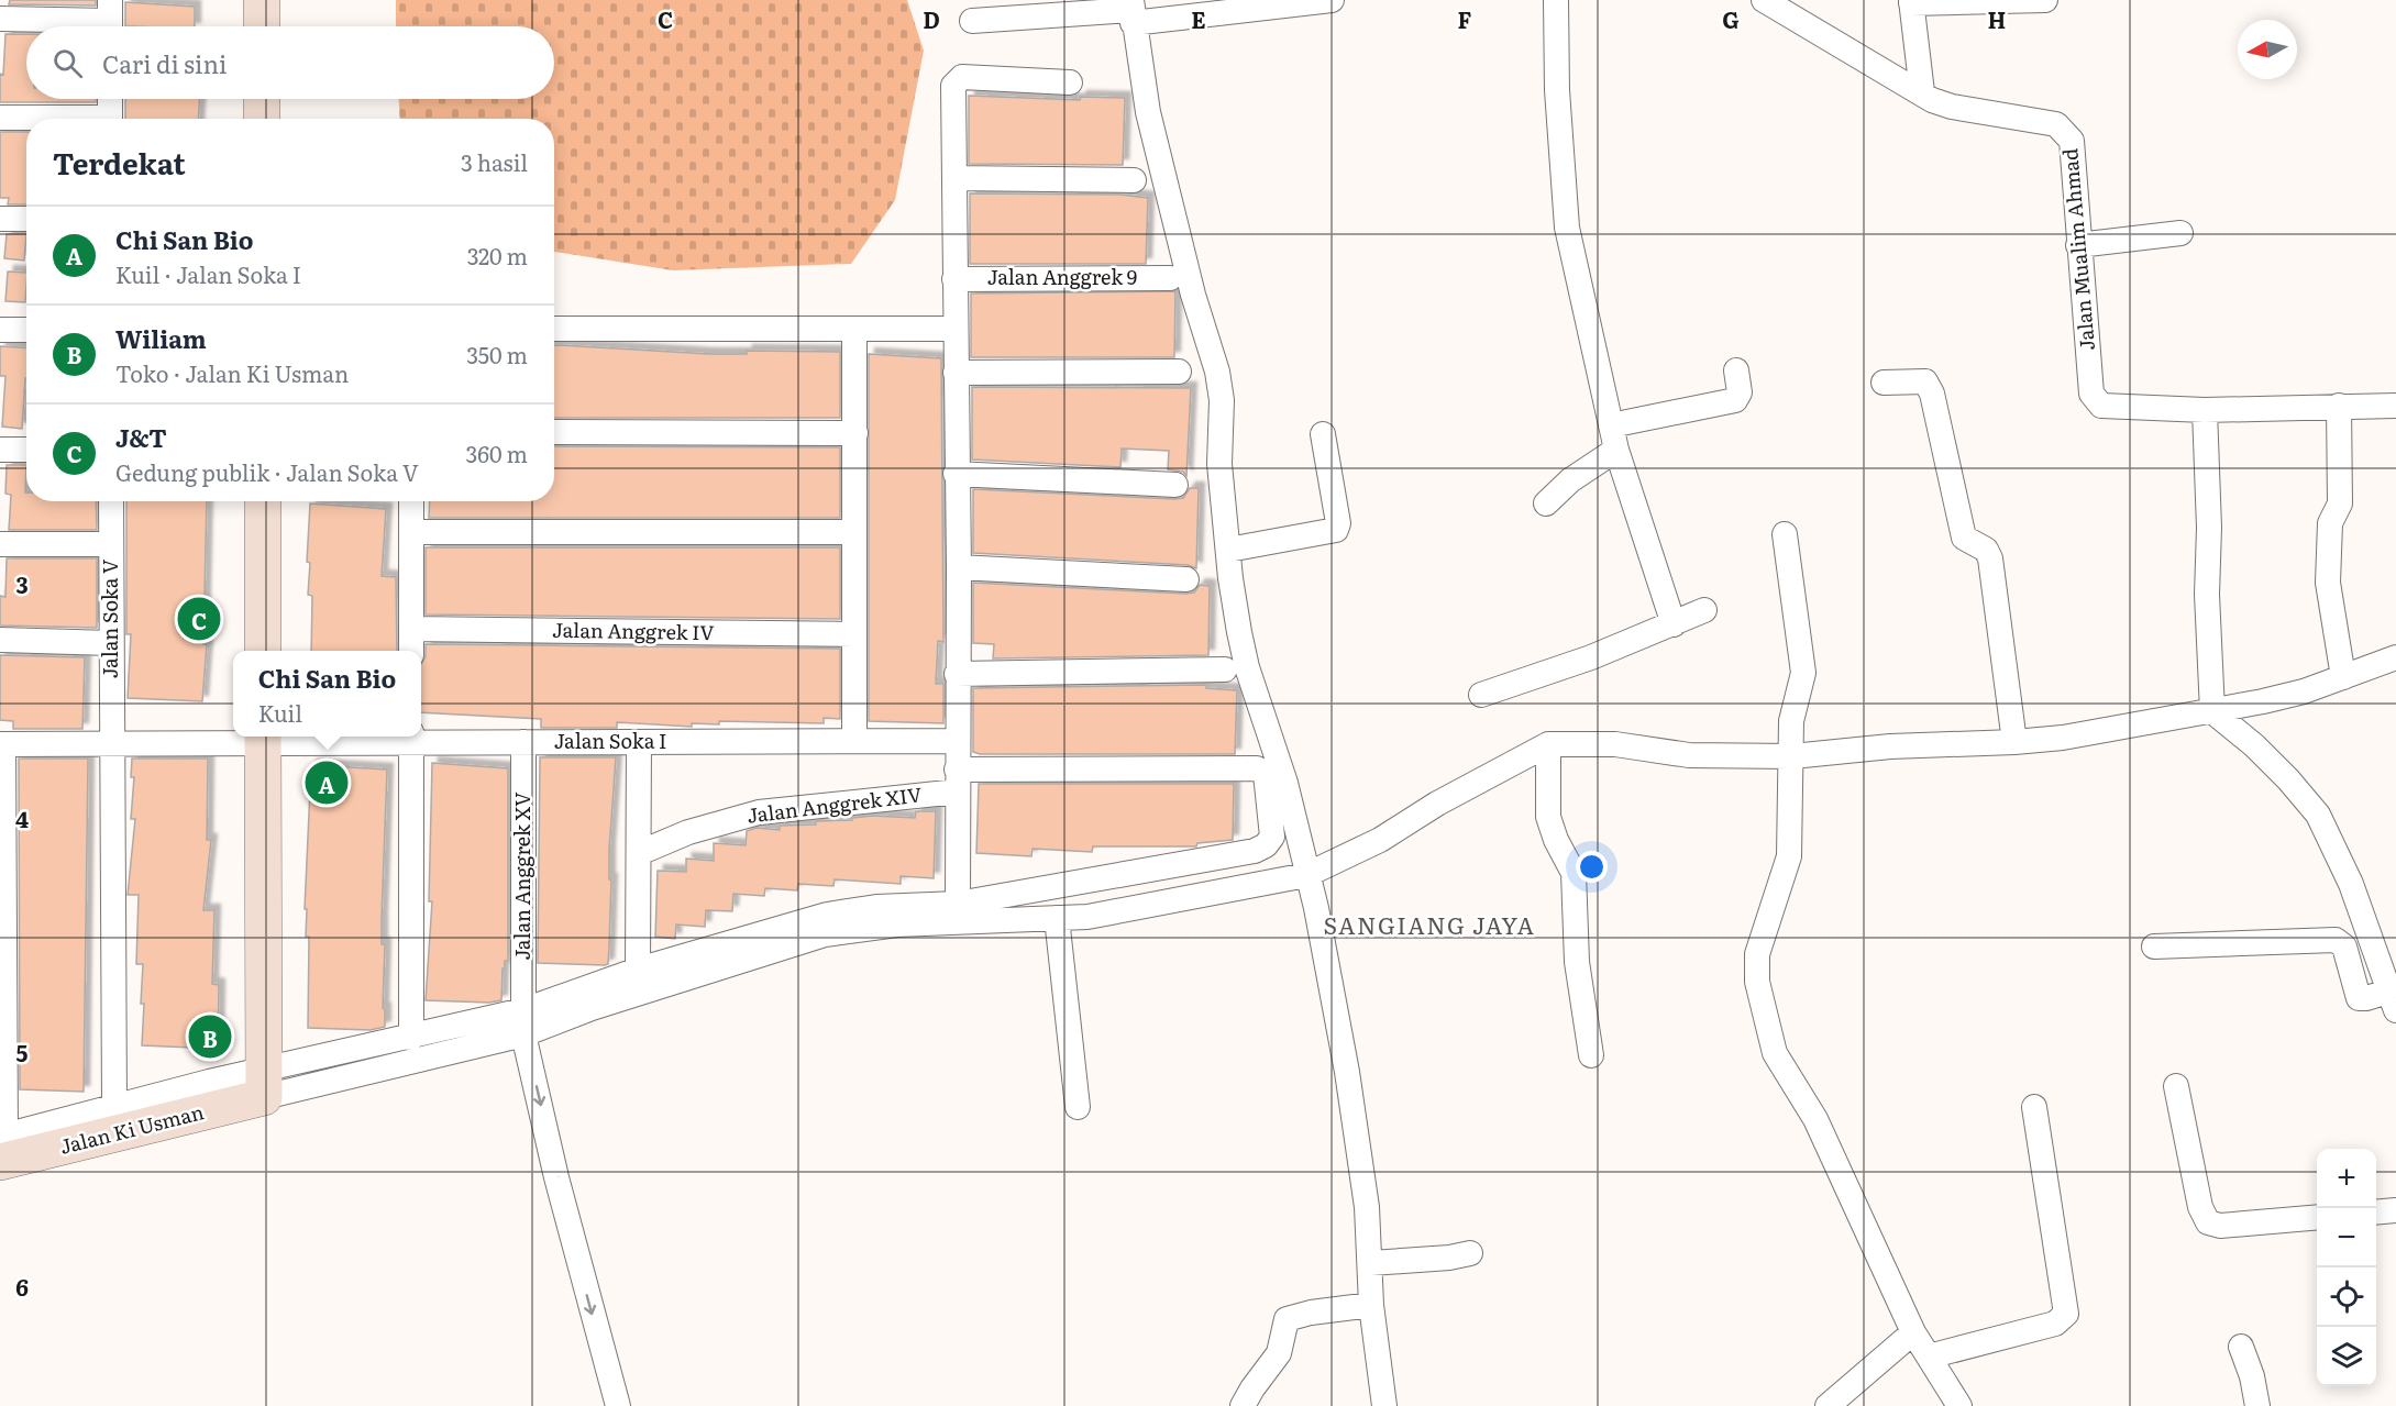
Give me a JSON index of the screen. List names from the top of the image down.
{
  "streets": {
    "street": [
      "Jalan Mualim Ahmad",
      "Jalan Anggrek 9",
      "Jalan Soka V",
      "Jalan Anggrek IV",
      "Jalan Soka I",
      "Jalan Anggrek XIV",
      "Jalan Anggrek XV",
      "Jalan Ki Usman"
    ]
  },
  "crossings": [
    ["Jalan Soka V", "Jalan Soka I"],
    ["Jalan Soka I", "Jalan Anggrek XV"]
  ],
  "one_way": ["Jalan Anggrek XV"],
  "districts": ["SANGIANG JAYA"],
  "north": "left",
  "page": {
    "search": "Cari di sini",
    "heading": ["Terdekat", "3 hasil"],
    "list": [
      {
        "mark": "A",
        "name": "Chi San Bio",
        "note": "Kuil · Jalan Soka I",
        "value": "320 m"
      },
      {
        "mark": "B",
        "name": "Wiliam",
        "note": "Toko · Jalan Ki Usman",
        "value": "350 m"
      },
      {
        "mark": "C",
        "name": "J&T",
        "note": "Gedung publik · Jalan Soka V",
        "value": "360 m"
      }
    ],
    "pins": ["C", "A", "B"],
    "popup": ["Chi San Bio", "Kuil"],
    "map_buttons": ["+", "−"]
  },
  "grid": {
    "columns": [
      "C",
      "D",
      "E",
      "F",
      "G",
      "H"
    ],
    "rows": [
      "3",
      "4",
      "5",
      "6"
    ]
  }
}
